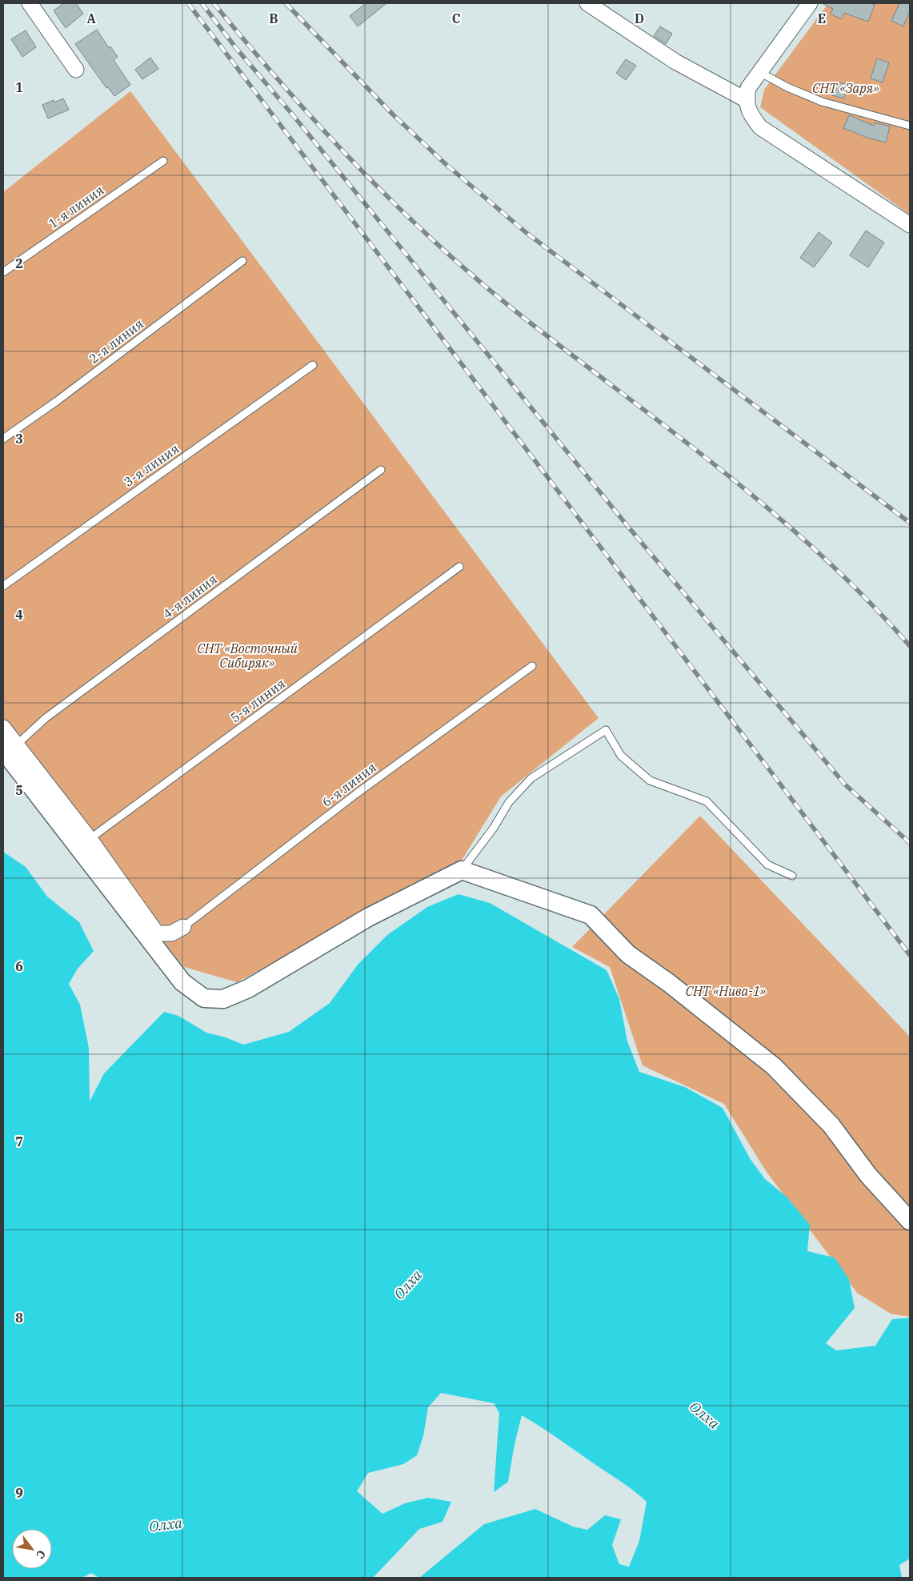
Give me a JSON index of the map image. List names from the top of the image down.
{
  "streets": {
    "lane": [
      "1-я линия",
      "2-я линия",
      "3-я линия",
      "4-я линия",
      "5-я линия",
      "6-я линия"
    ]
  },
  "water": ["Олха"],
  "parks": ["СНТ «Заря»", "СНТ «Восточный Сибиряк»", "СНТ «Нива-1»"],
  "north": "bottom right",
  "grid": {
    "columns": [
      "A",
      "B",
      "C",
      "D",
      "E"
    ],
    "rows": [
      "1",
      "2",
      "3",
      "4",
      "5",
      "6",
      "7",
      "8",
      "9"
    ]
  }
}
